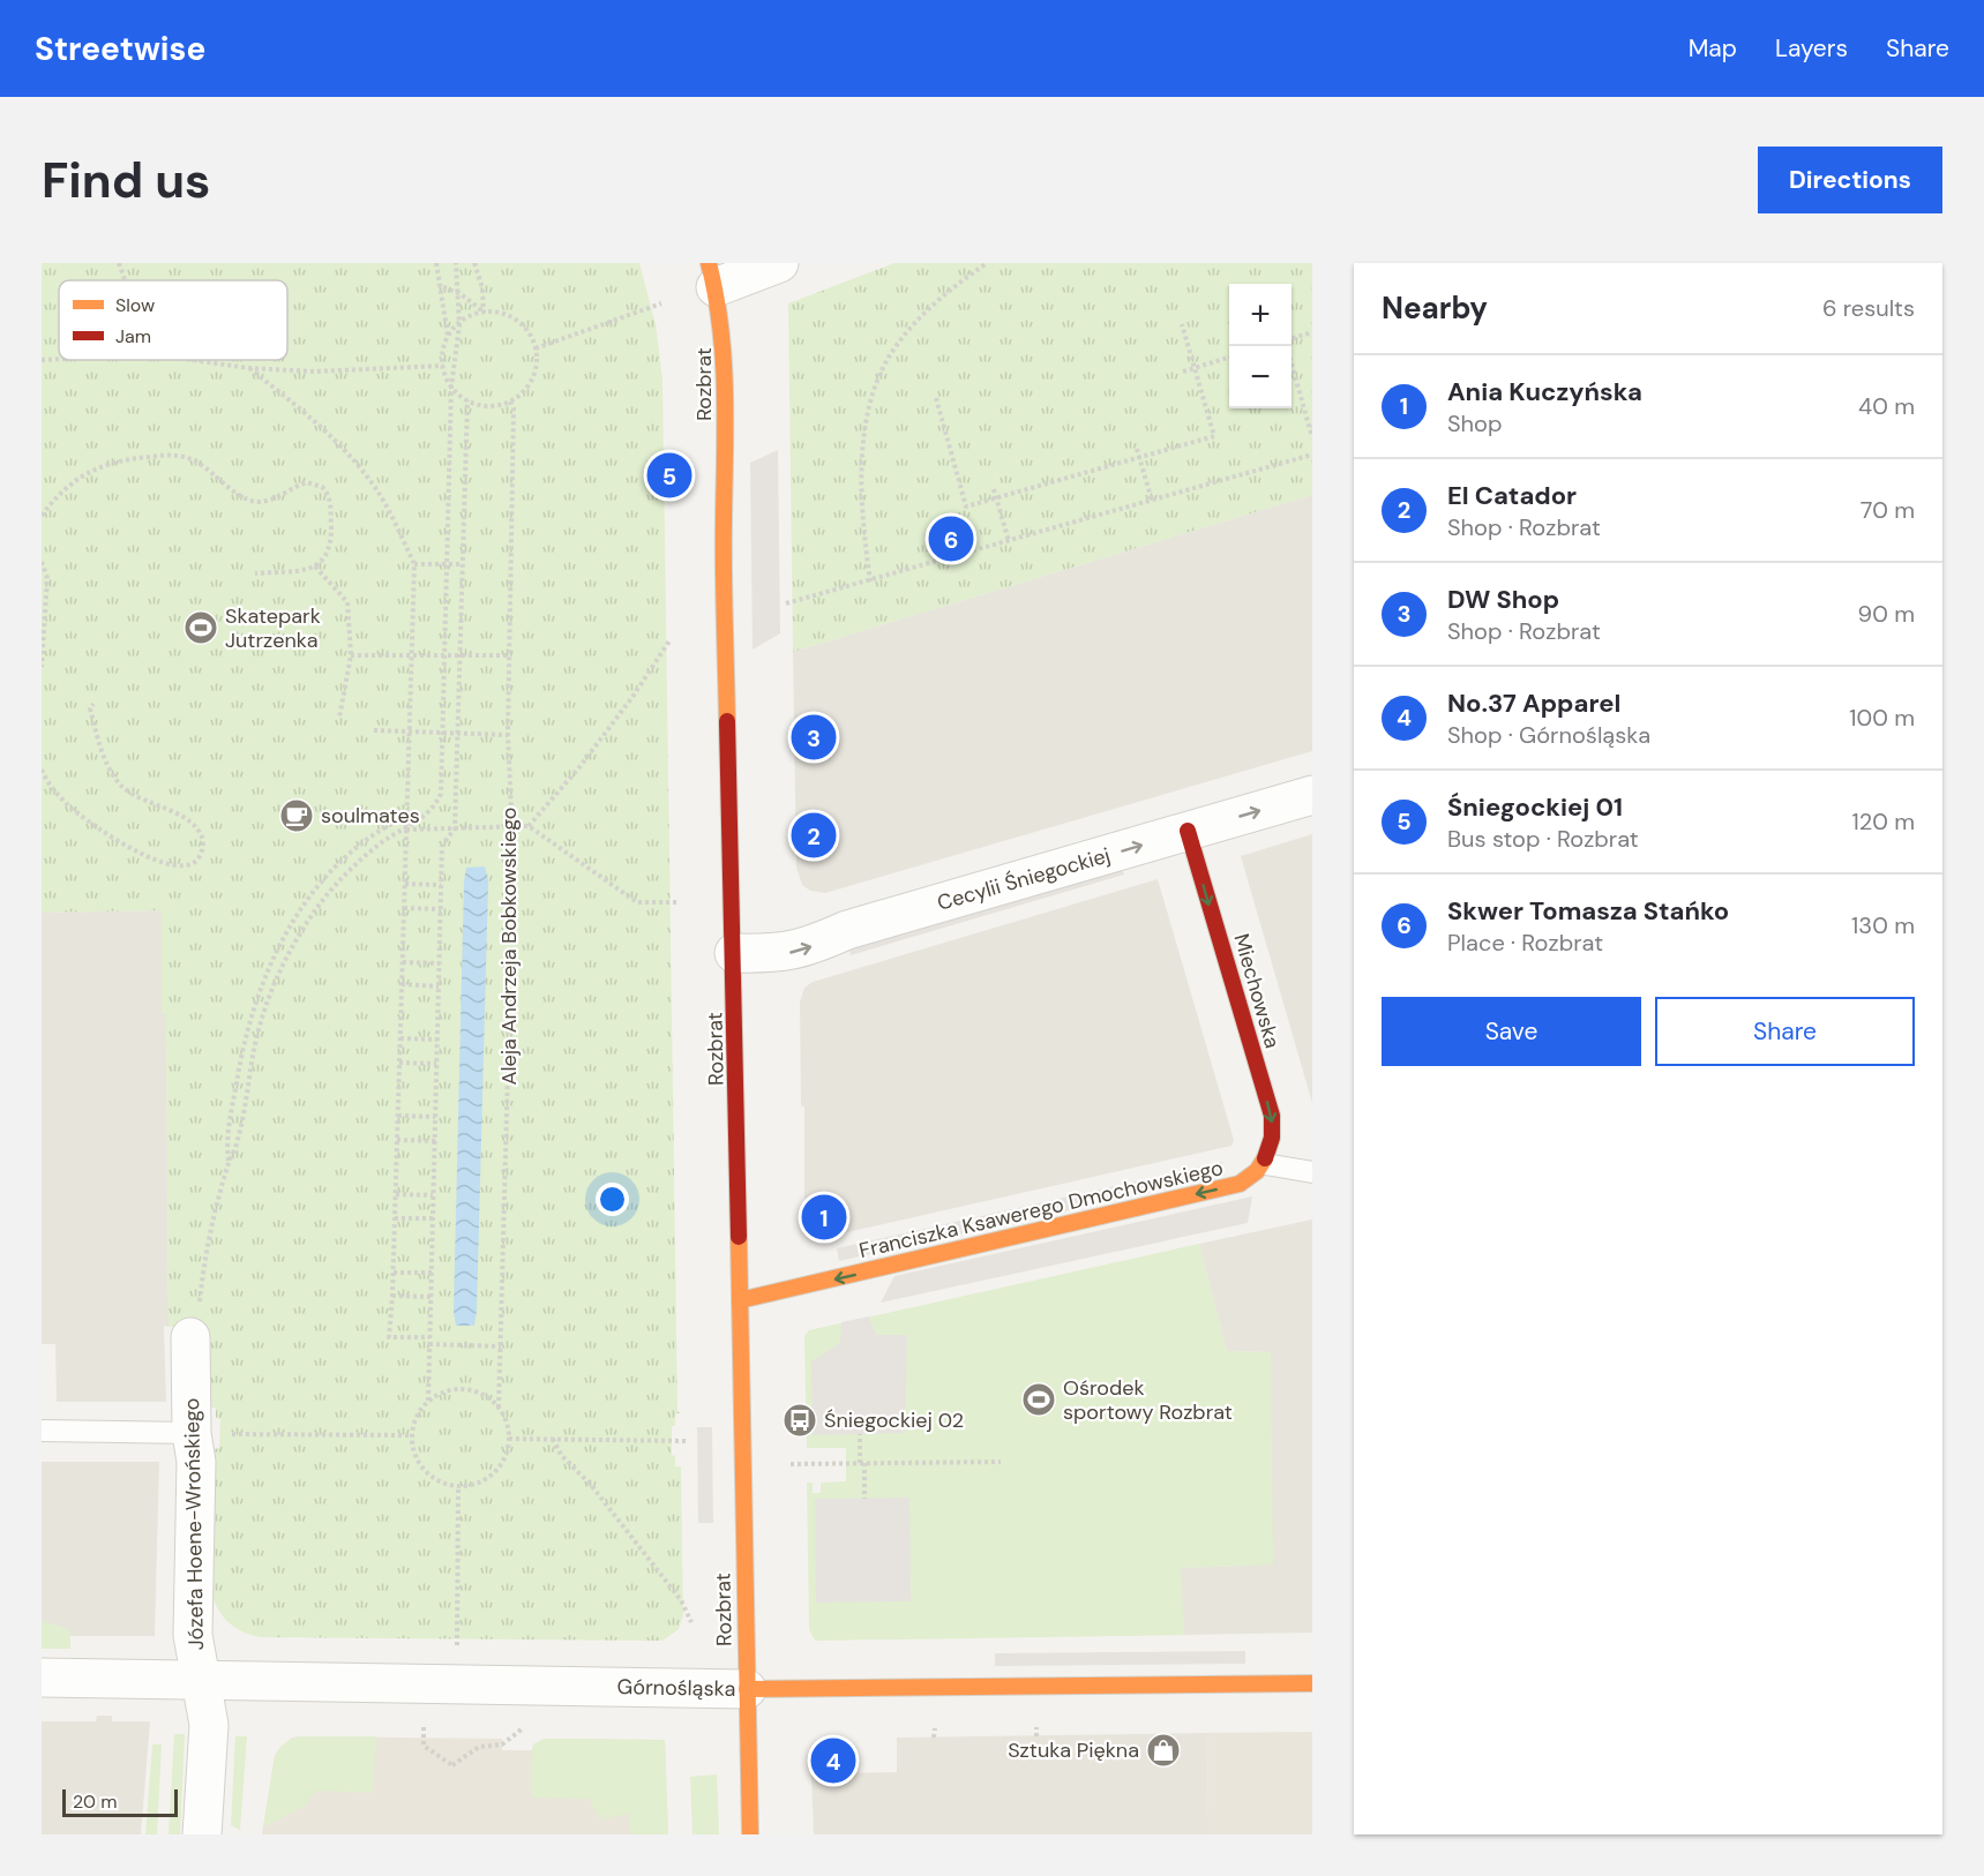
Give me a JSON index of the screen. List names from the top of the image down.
{
  "streets": {
    "street": [
      "Rozbrat",
      "Cecylii Śniegockiej",
      "Miechowska",
      "Franciszka Ksawerego Dmochowskiego",
      "Józefa Hoene-Wrońskiego",
      "Górnośląska"
    ],
    "path": ["Aleja Andrzeja Bobkowskiego"]
  },
  "crossings": [
    ["Rozbrat", "Cecylii Śniegockiej"],
    ["Rozbrat", "Franciszka Ksawerego Dmochowskiego"],
    ["Rozbrat", "Górnośląska"],
    ["Cecylii Śniegockiej", "Miechowska"],
    ["Miechowska", "Franciszka Ksawerego Dmochowskiego"],
    ["Józefa Hoene-Wrońskiego", "Górnośląska"]
  ],
  "one_way": ["Cecylii Śniegockiej", "Miechowska", "Franciszka Ksawerego Dmochowskiego"],
  "places": {
    "sports": ["Skatepark Jutrzenka", "Ośrodek sportowy Rozbrat"],
    "cafe": ["soulmates"],
    "bus stop": ["Śniegockiej 02"],
    "shop": ["Sztuka Piękna"]
  },
  "legend": ["Slow", "Jam"],
  "scale_bar": "20 m",
  "page": {
    "header": "Streetwise",
    "nav": ["Map", "Layers", "Share"],
    "buttons": [
      "Directions",
      ["Save", "Share"]
    ],
    "title": "Find us",
    "heading": ["Nearby", "6 results"],
    "map_buttons": ["+", "−"],
    "list": [
      {
        "mark": "1",
        "name": "Ania Kuczyńska",
        "note": "Shop",
        "value": "40 m"
      },
      {
        "mark": "2",
        "name": "El Catador",
        "note": "Shop · Rozbrat",
        "value": "70 m"
      },
      {
        "mark": "3",
        "name": "DW Shop",
        "note": "Shop · Rozbrat",
        "value": "90 m"
      },
      {
        "mark": "4",
        "name": "No.37 Apparel",
        "note": "Shop · Górnośląska",
        "value": "100 m"
      },
      {
        "mark": "5",
        "name": "Śniegockiej 01",
        "note": "Bus stop · Rozbrat",
        "value": "120 m"
      },
      {
        "mark": "6",
        "name": "Skwer Tomasza Stańko",
        "note": "Place · Rozbrat",
        "value": "130 m"
      }
    ],
    "pins": [
      "5",
      "6",
      "3",
      "2",
      "1",
      "4"
    ],
    "scale": "20 m"
  }
}
